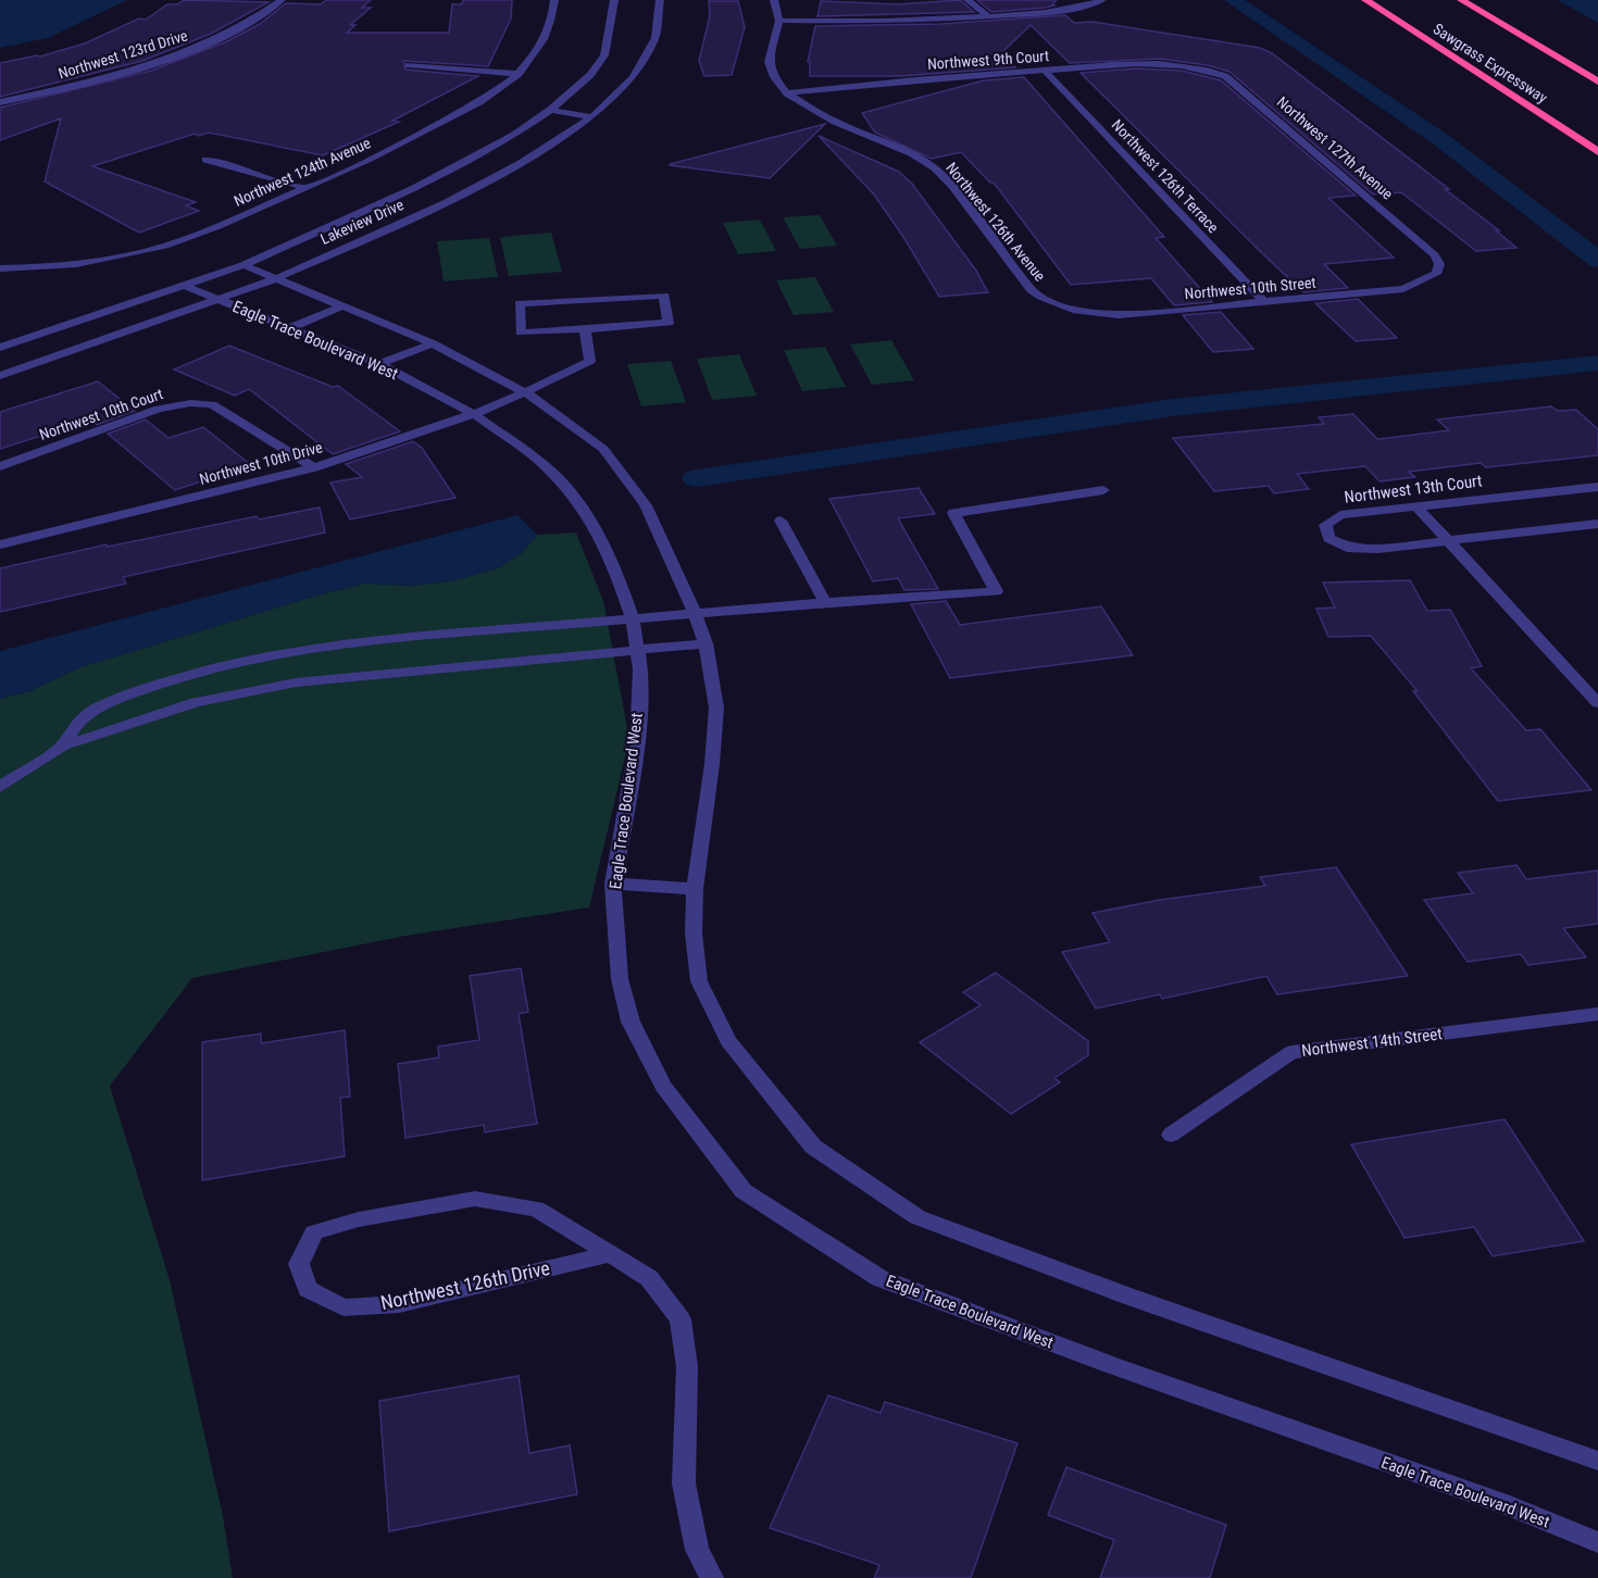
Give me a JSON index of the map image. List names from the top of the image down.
{
  "streets": {
    "highway": ["Sawgrass Expressway"],
    "street": [
      "Northwest 123rd Drive",
      "Northwest 9th Court",
      "Northwest 127th Avenue",
      "Northwest 124th Avenue",
      "Northwest 126th Terrace",
      "Lakeview Drive",
      "Northwest 126th Avenue",
      "Northwest 10th Street",
      "Eagle Trace Boulevard West",
      "Northwest 10th Court",
      "Northwest 10th Drive",
      "Northwest 13th Court",
      "Northwest 14th Street",
      "Northwest 126th Drive"
    ]
  },
  "crossings": [
    ["Northwest 9th Court", "Northwest 127th Avenue"],
    ["Northwest 9th Court", "Northwest 126th Terrace"],
    ["Northwest 9th Court", "Northwest 126th Avenue"],
    ["Northwest 127th Avenue", "Northwest 10th Street"],
    ["Northwest 126th Terrace", "Northwest 10th Street"],
    ["Lakeview Drive", "Eagle Trace Boulevard West"],
    ["Northwest 126th Avenue", "Northwest 10th Street"],
    ["Eagle Trace Boulevard West", "Northwest 10th Drive"],
    ["Northwest 10th Court", "Northwest 10th Drive"]
  ]
}
